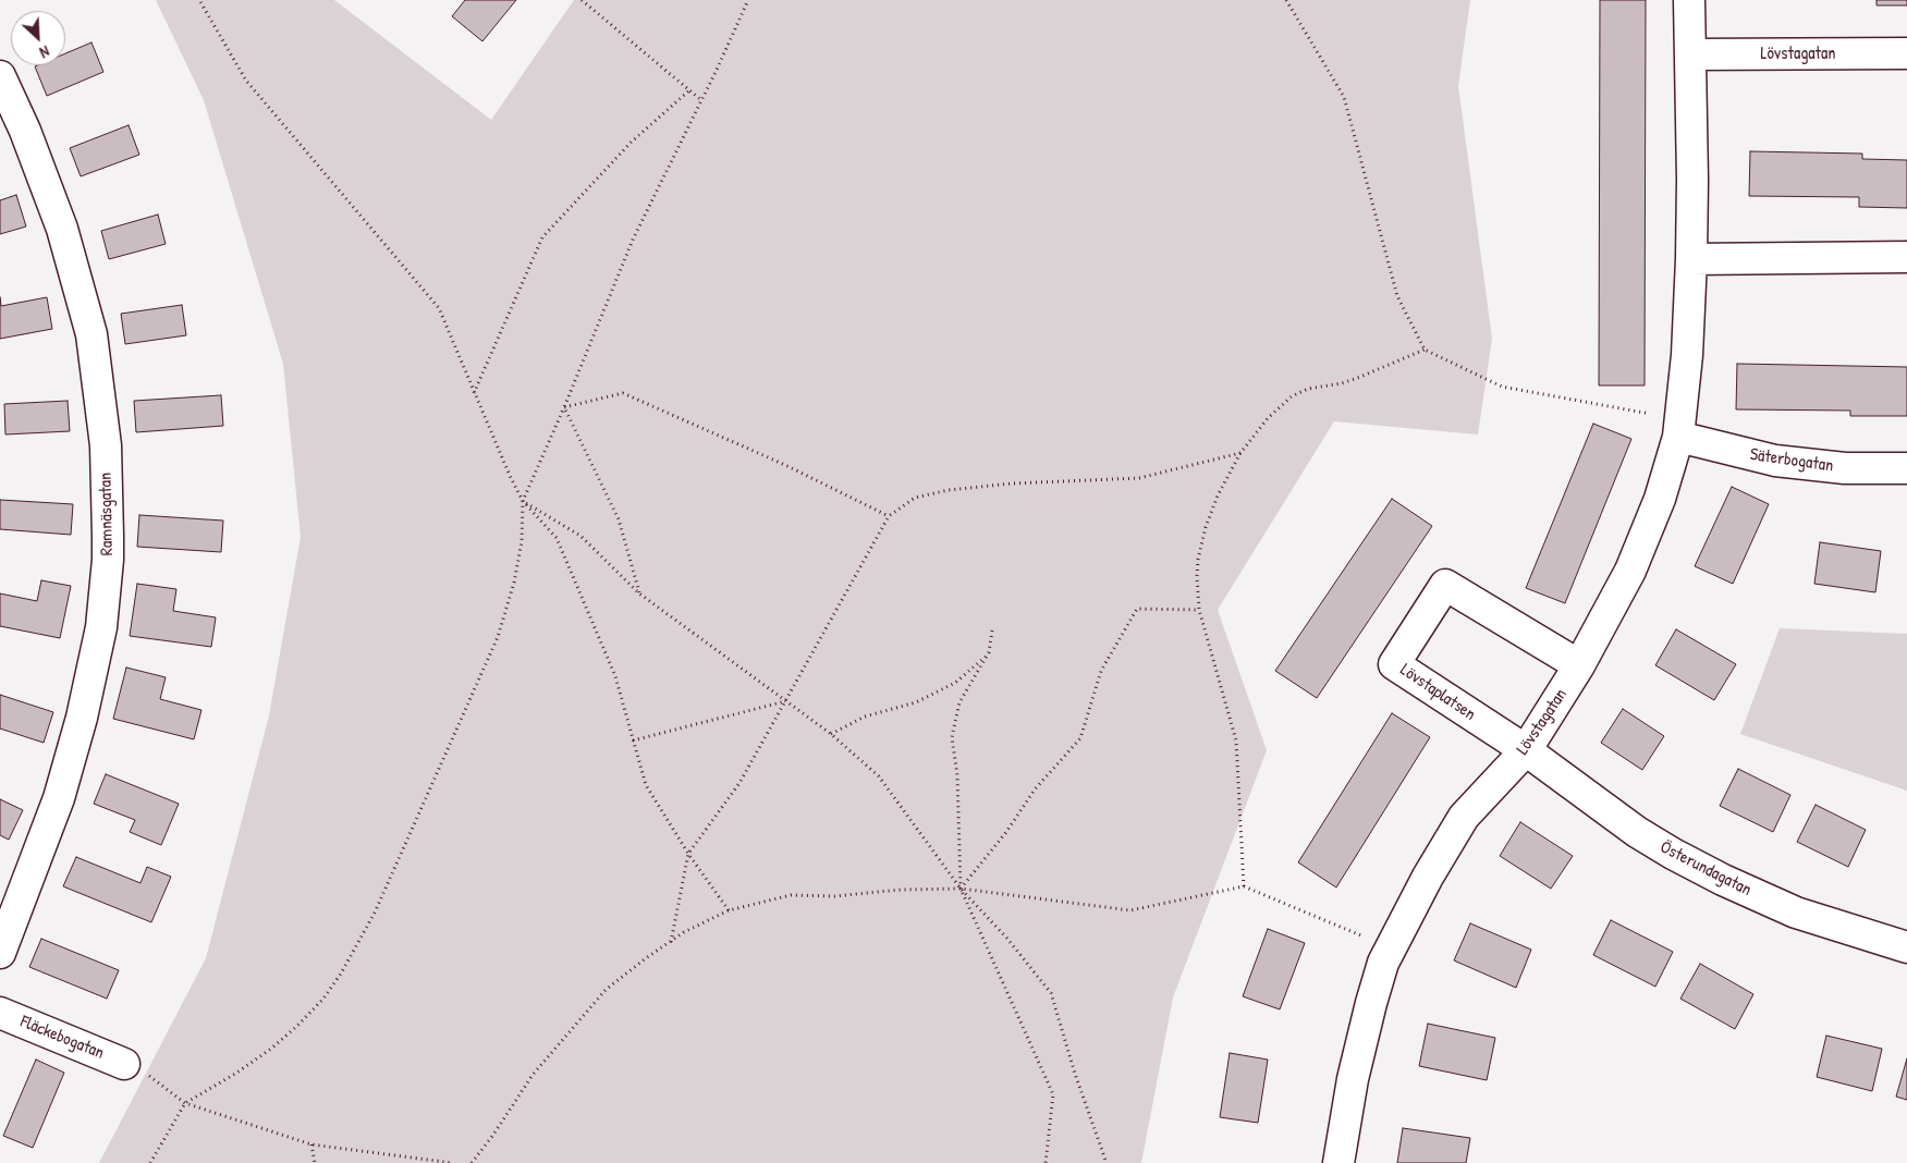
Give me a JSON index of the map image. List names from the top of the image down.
{
  "streets": {
    "street": [
      "Lövstagatan",
      "Säterbogatan",
      "Ramnäsgatan",
      "Lövstaplatsen",
      "Österundagatan",
      "Fläckebogatan"
    ]
  },
  "crossings": [
    ["Lövstagatan", "Säterbogatan"],
    ["Lövstagatan", "Lövstaplatsen"],
    ["Lövstagatan", "Österundagatan"],
    ["Lövstaplatsen", "Österundagatan"]
  ],
  "north": "bottom right"
}
